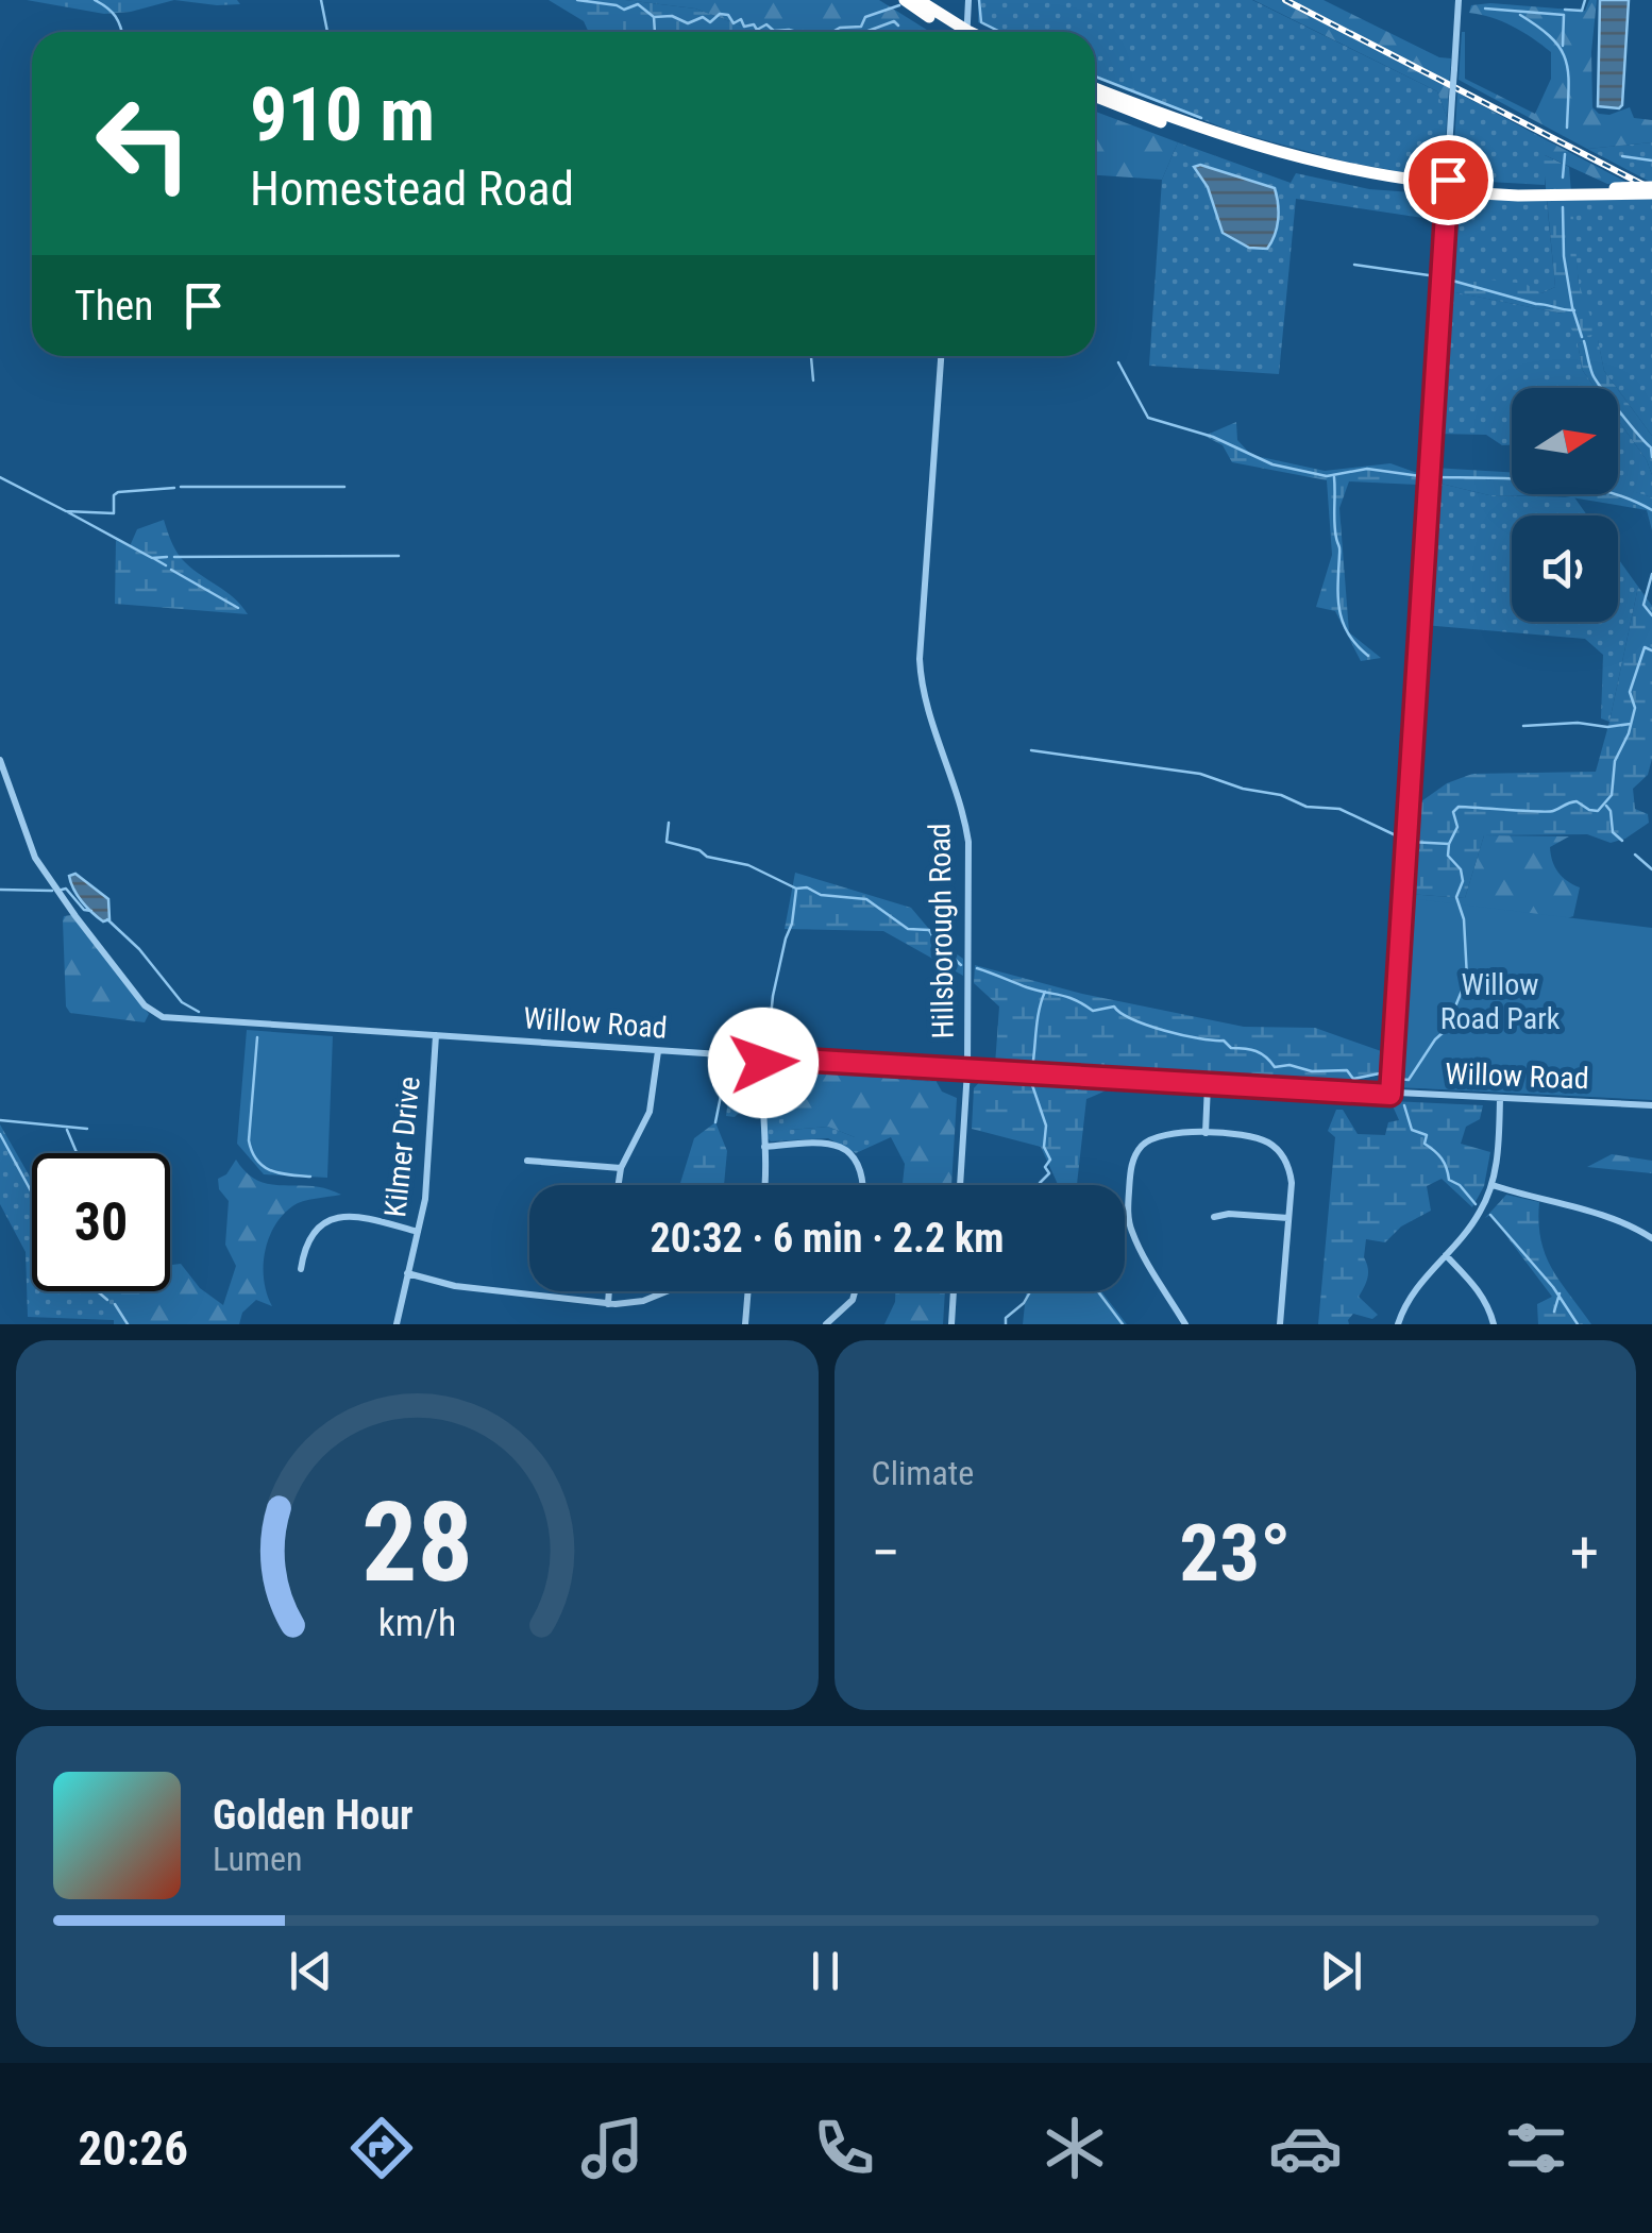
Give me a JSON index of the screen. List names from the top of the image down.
{
  "streets": {
    "street": ["Hillsborough Road", "Willow Road", "Kilmer Drive"]
  },
  "crossings": [
    ["Hillsborough Road", "Willow Road"],
    ["Willow Road", "Kilmer Drive"]
  ],
  "parks": ["Willow Road Park"],
  "north": "right",
  "page": {
    "turn": ["910 m", "Homestead Road"],
    "then": "Then",
    "limit": "30",
    "trip": "20:32 · 6 min · 2.2 km",
    "tile": "Climate",
    "heat": ["−", "23°", "+"],
    "song": ["Golden Hour", "Lumen"],
    "tabs": "20:26",
    "gauge": ["28", "km/h"]
  }
}
